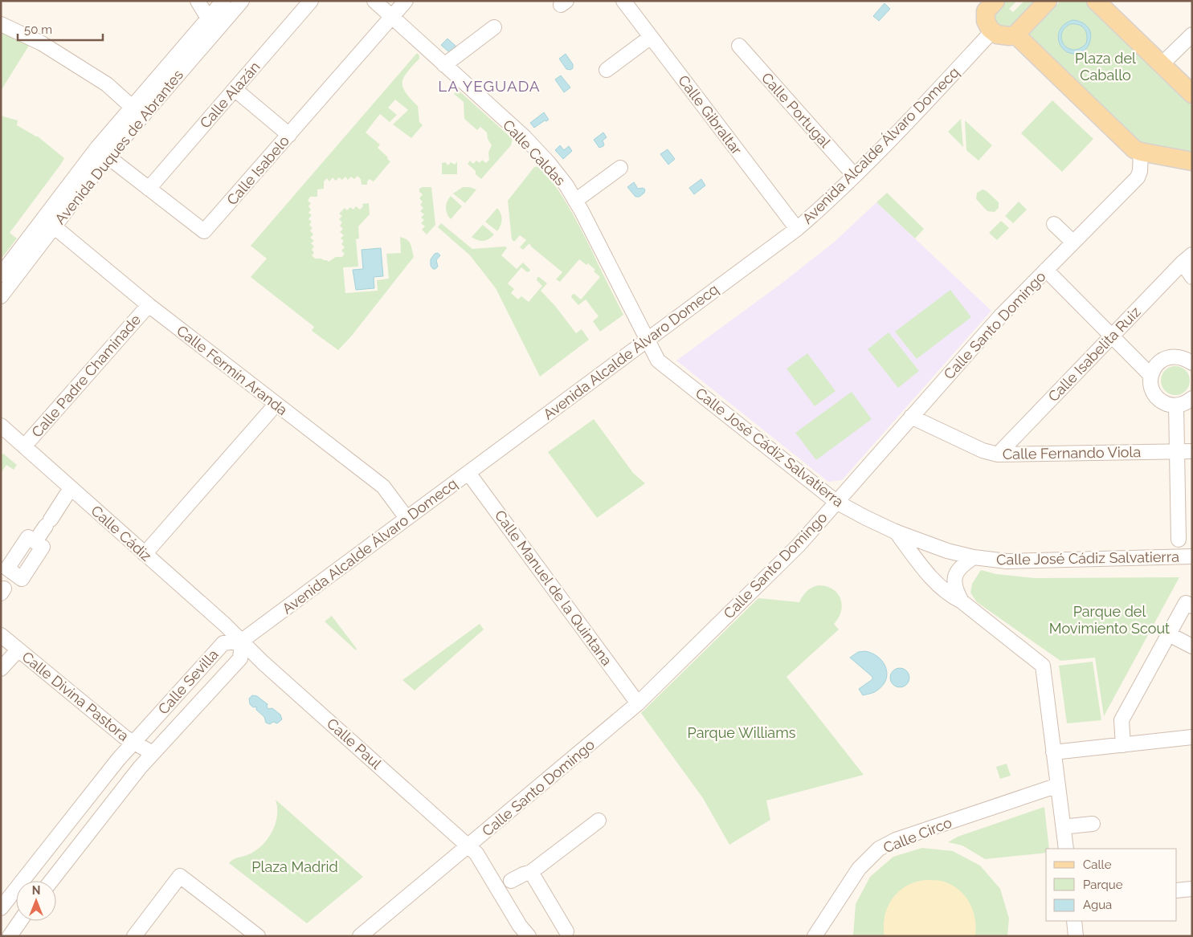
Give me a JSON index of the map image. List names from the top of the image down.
{
  "streets": {
    "street": [
      "Calle Alazán",
      "Calle Portugal",
      "Calle Gibraltar",
      "Avenida Alcalde Álvaro Domecq",
      "Avenida Duques de Abrantes",
      "Calle Caldas",
      "Calle Isabelo",
      "Calle Santo Domingo",
      "Calle Isabelita Ruiz",
      "Calle Fermín Aranda",
      "Calle Padre Chaminade",
      "Calle José Cádiz Salvatierra",
      "Calle Fernando Viola",
      "Calle Cádiz",
      "Calle Manuel de la Quintana",
      "Calle Sevilla",
      "Calle Divina Pastora",
      "Calle Paul",
      "Calle Circo"
    ]
  },
  "crossings": [
    ["Calle Alazán", "Calle Isabelo"],
    ["Calle Portugal", "Avenida Alcalde Álvaro Domecq"],
    ["Calle Gibraltar", "Avenida Alcalde Álvaro Domecq"],
    ["Avenida Alcalde Álvaro Domecq", "Calle Caldas"],
    ["Avenida Alcalde Álvaro Domecq", "Calle Fermín Aranda"],
    ["Avenida Alcalde Álvaro Domecq", "Calle José Cádiz Salvatierra"],
    ["Avenida Alcalde Álvaro Domecq", "Calle Cádiz"],
    ["Avenida Alcalde Álvaro Domecq", "Calle Manuel de la Quintana"],
    ["Avenida Alcalde Álvaro Domecq", "Calle Sevilla"],
    ["Avenida Alcalde Álvaro Domecq", "Calle Paul"],
    ["Avenida Duques de Abrantes", "Calle Isabelo"],
    ["Avenida Duques de Abrantes", "Calle Fermín Aranda"],
    ["Calle Caldas", "Calle Isabelo"],
    ["Calle Caldas", "Calle José Cádiz Salvatierra"],
    ["Calle Santo Domingo", "Calle José Cádiz Salvatierra"],
    ["Calle Santo Domingo", "Calle Fernando Viola"],
    ["Calle Santo Domingo", "Calle Manuel de la Quintana"],
    ["Calle Santo Domingo", "Calle Paul"],
    ["Calle Isabelita Ruiz", "Calle Fernando Viola"],
    ["Calle Fermín Aranda", "Calle Padre Chaminade"],
    ["Calle Padre Chaminade", "Calle Cádiz"],
    ["Calle Cádiz", "Calle Sevilla"],
    ["Calle Cádiz", "Calle Paul"],
    ["Calle Sevilla", "Calle Divina Pastora"],
    ["Calle Sevilla", "Calle Paul"]
  ],
  "districts": ["LA YEGUADA"],
  "parks": [
    "Plaza del Caballo",
    "Parque del Movimiento Scout",
    "Parque Williams",
    "Plaza Madrid"
  ],
  "legend": ["Calle", "Parque", "Agua"],
  "scale_bar": "50 m",
  "north": "top"
}
